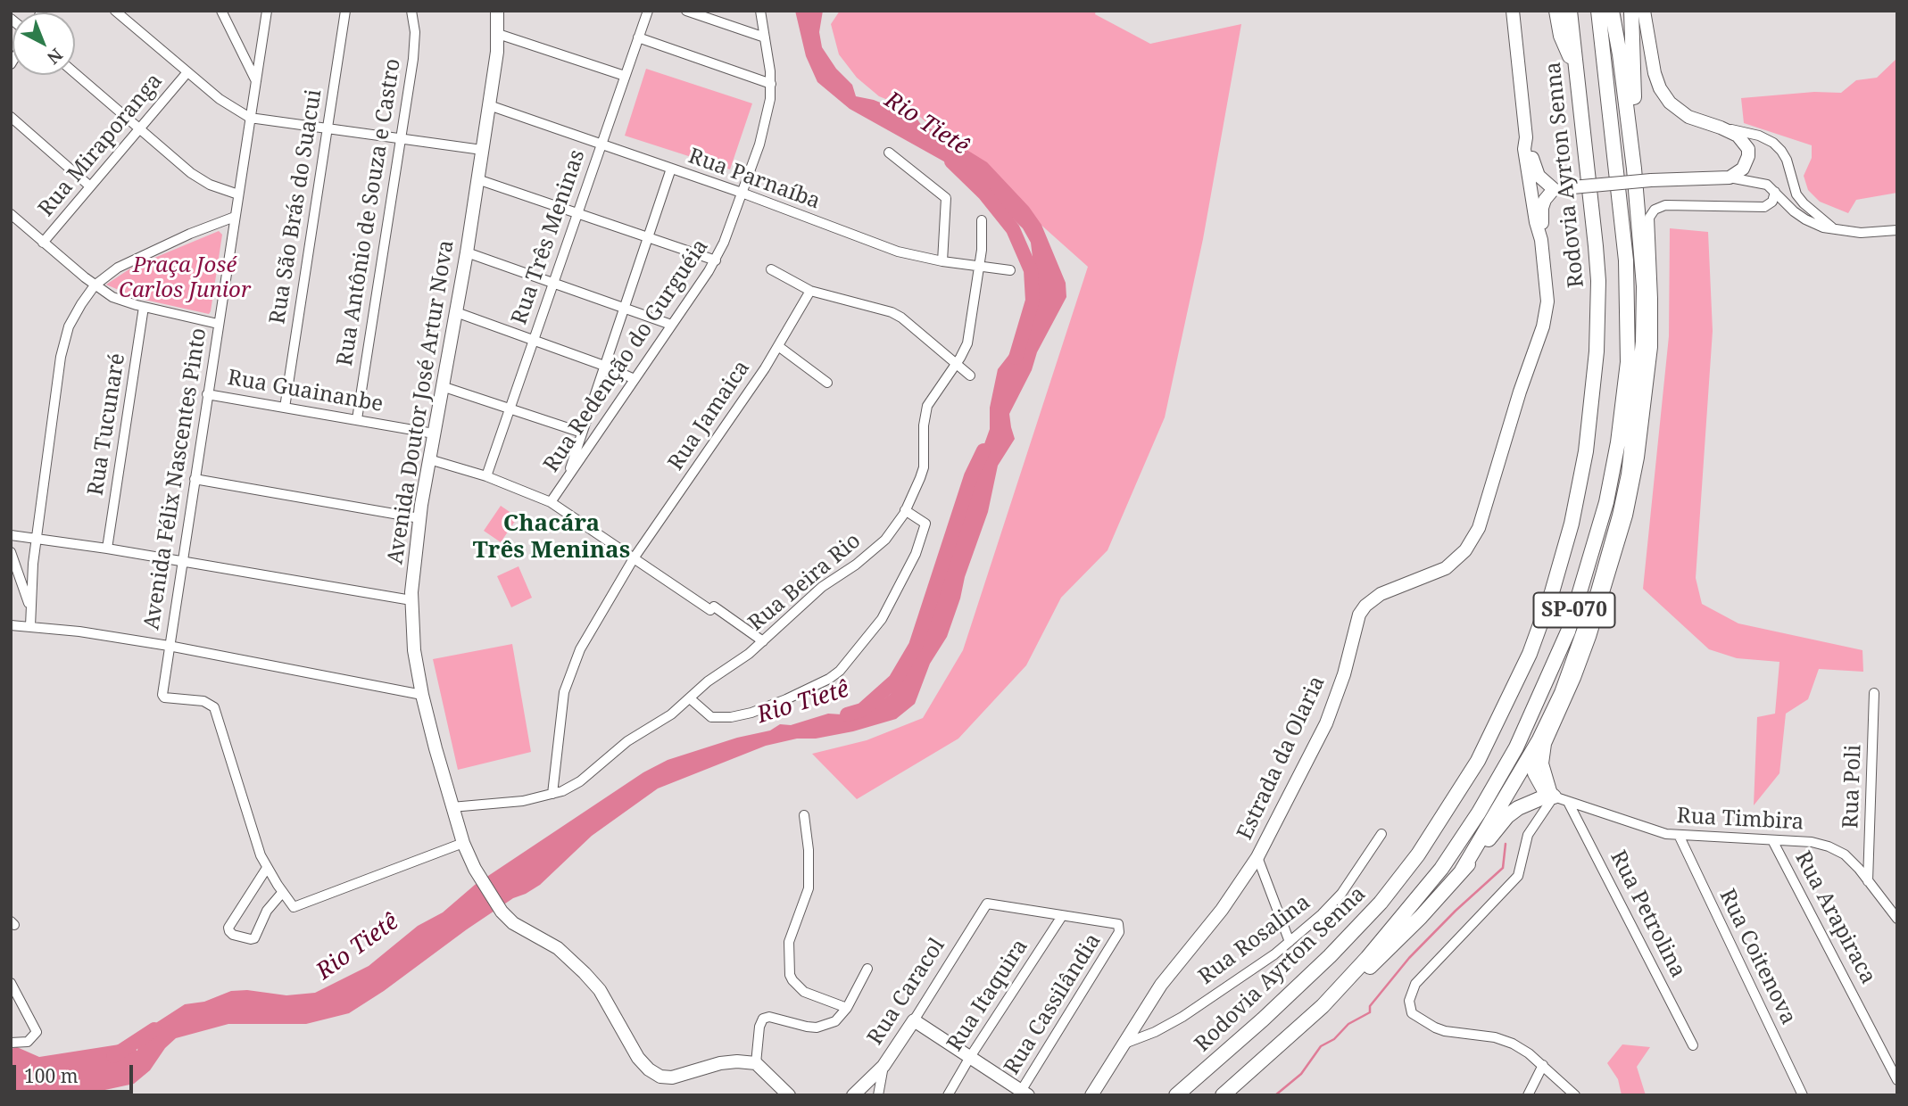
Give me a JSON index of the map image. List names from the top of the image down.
{
  "streets": {
    "highway": ["Rodovia Ayrton Senna", "SP-070"],
    "main road": ["Avenida Doutor José Artur Nova", "Estrada da Olaria", "Rua Caracol"],
    "street": [
      "Rua Miraporanga",
      "Rua Parnaíba",
      "Rua São Brás do Suacui",
      "Rua Antônio de Souza e Castro",
      "Rua Três Meninas",
      "Rua Redenção do Gurguéia",
      "Rua Guainanbe",
      "Rua Jamaica",
      "Rua Tucunaré",
      "Avenida Félix Nascentes Pinto",
      "Rua Beira Rio",
      "Rua Poli",
      "Rua Timbira",
      "Rua Petrolina",
      "Rua Arapiraca",
      "Rua Rosalina",
      "Rua Coitenova",
      "Rua Itaquira",
      "Rua Cassilândia"
    ]
  },
  "crossings": [
    ["Rua Parnaíba", "Rua Três Meninas"],
    ["Rua Parnaíba", "Rua Redenção do Gurguéia"],
    ["Rua Parnaíba", "Avenida Doutor José Artur Nova"],
    ["Rua Parnaíba", "Rua Beira Rio"],
    ["Rua São Brás do Suacui", "Rua Guainanbe"],
    ["Rua Antônio de Souza e Castro", "Rua Guainanbe"],
    ["Rua Guainanbe", "Avenida Doutor José Artur Nova"],
    ["Rua Guainanbe", "Avenida Félix Nascentes Pinto"],
    ["Avenida Doutor José Artur Nova", "Rua Beira Rio"],
    ["Rua Jamaica", "Rua Beira Rio"],
    ["Estrada da Olaria", "Rua Rosalina"],
    ["Rua Poli", "Rua Timbira"],
    ["Rua Timbira", "Rua Petrolina"],
    ["Rua Timbira", "Rua Arapiraca"],
    ["Rua Timbira", "Rua Coitenova"],
    ["Rua Caracol", "Rua Itaquira"],
    ["Rua Caracol", "Rua Cassilândia"],
    ["Rua Itaquira", "Rua Cassilândia"]
  ],
  "districts": ["Chacára Três Meninas"],
  "water": ["Rio Tietê"],
  "parks": ["Praça José Carlos Junior"],
  "scale_bar": "100 m",
  "north": "bottom right"
}
